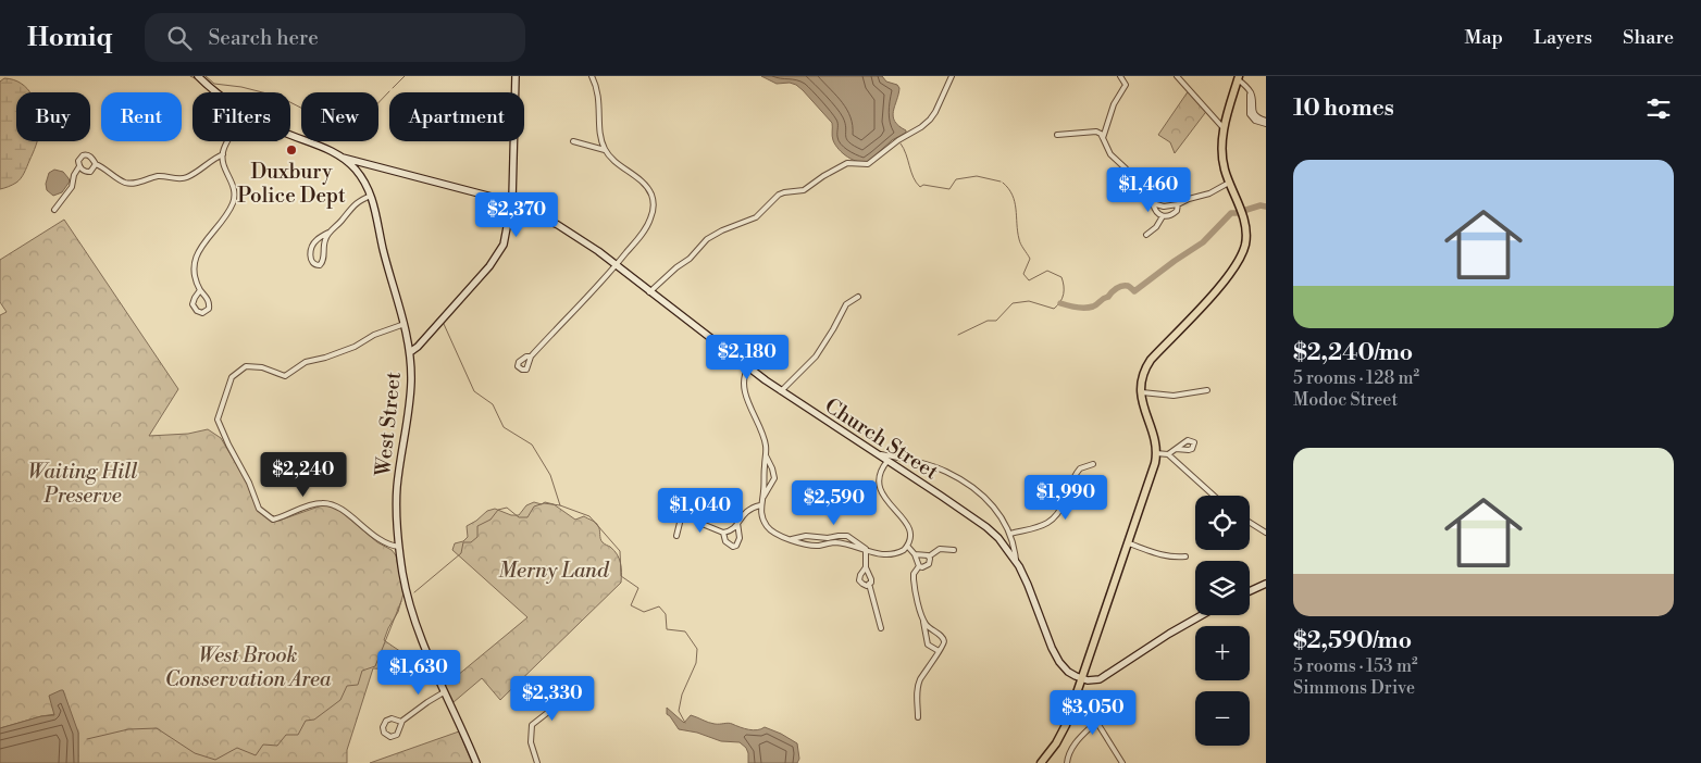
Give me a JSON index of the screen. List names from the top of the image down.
{
  "streets": {
    "main road": ["West Street", "Church Street"]
  },
  "crossings": [
    ["West Street", "Church Street"]
  ],
  "parks": ["Waiting Hill Preserve", "Merny Land", "West Brook Conservation Area"],
  "places": ["Duxbury Police Dept"],
  "page": {
    "header": "Homiq",
    "search": "Search here",
    "nav": ["Map", "Layers", "Share"],
    "heading": "10 homes",
    "chip": [
      "Buy",
      "Rent",
      "Filters",
      "New",
      "Apartment"
    ],
    "list": [
      {
        "name": "$2,240/mo",
        "note": "5 rooms · 128 m² · Modoc Street"
      },
      {
        "name": "$2,590/mo",
        "note": "5 rooms · 153 m² · Simmons Drive"
      }
    ],
    "price": [
      "$1,460",
      "$2,370",
      "$2,180",
      "$2,240",
      "$1,990",
      "$2,590",
      "$1,040",
      "$1,630",
      "$2,330",
      "$3,050"
    ],
    "map_buttons": ["+", "−"]
  }
}
